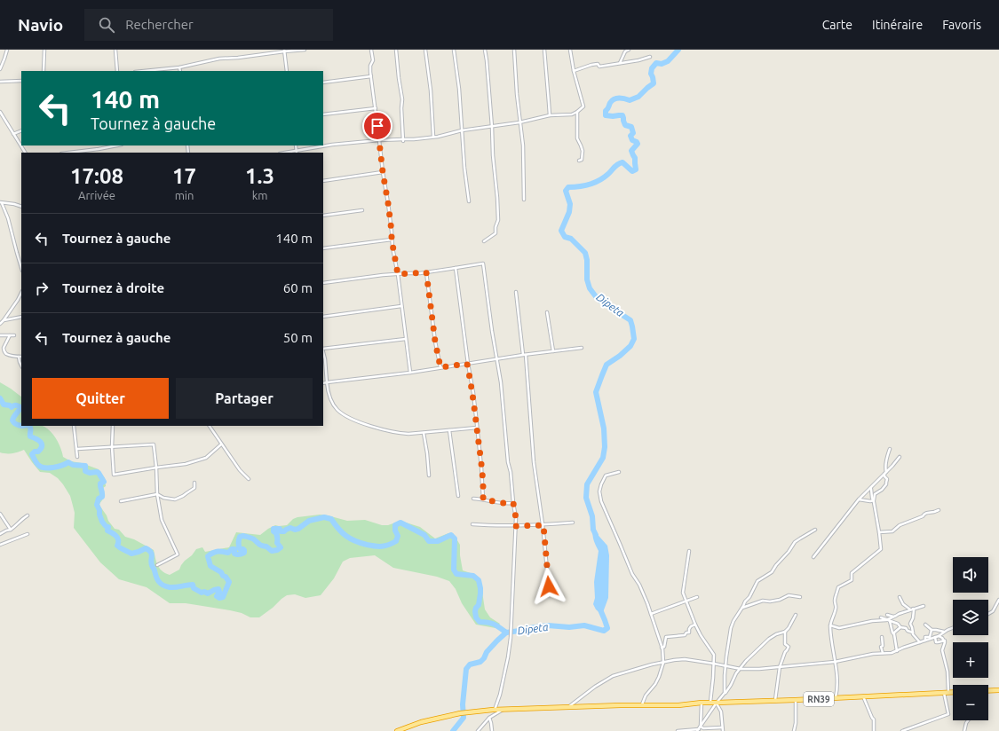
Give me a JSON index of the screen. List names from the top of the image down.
{
  "streets": {
    "highway": ["RN39"]
  },
  "water": ["Dipeta"],
  "page": {
    "header": "Navio",
    "search": "Rechercher",
    "nav": ["Carte", "Itinéraire", "Favoris"],
    "turn": ["140 m", "Tournez à gauche"],
    "eta": [
      "17:08",
      "Arrivée",
      "17",
      "min",
      "1.3",
      "km"
    ],
    "list": [
      {
        "name": "Tournez à gauche",
        "value": "140 m"
      },
      {
        "name": "Tournez à droite",
        "value": "60 m"
      },
      {
        "name": "Tournez à gauche",
        "value": "50 m"
      }
    ],
    "buttons": ["Quitter", "Partager"],
    "map_buttons": ["+", "−"]
  }
}
